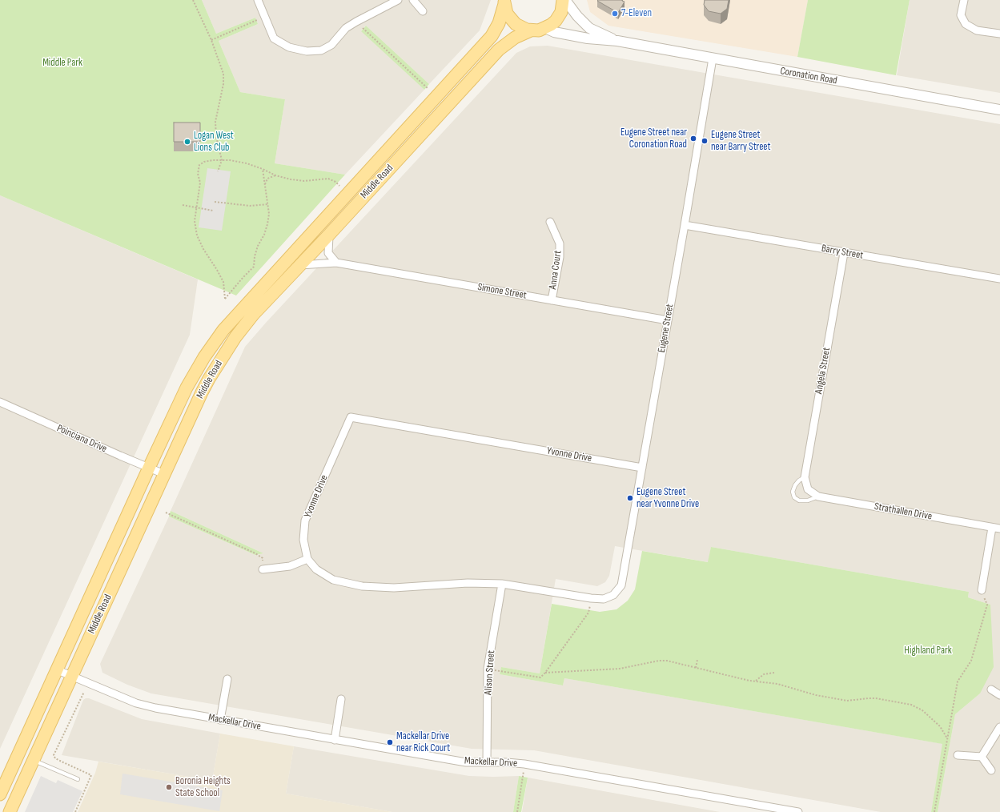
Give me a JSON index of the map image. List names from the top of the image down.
{
  "streets": {
    "main road": ["Middle Road"],
    "street": [
      "Coronation Road",
      "Barry Street",
      "Anna Court",
      "Simone Street",
      "Eugene Street",
      "Angela Street",
      "Poinciana Drive",
      "Yvonne Drive",
      "Strathallen Drive",
      "Alison Street",
      "Mackellar Drive"
    ]
  },
  "crossings": [
    ["Coronation Road", "Middle Road"],
    ["Coronation Road", "Eugene Street"],
    ["Middle Road", "Simone Street"],
    ["Middle Road", "Poinciana Drive"],
    ["Middle Road", "Mackellar Drive"],
    ["Barry Street", "Eugene Street"],
    ["Barry Street", "Angela Street"],
    ["Anna Court", "Simone Street"],
    ["Simone Street", "Eugene Street"],
    ["Eugene Street", "Yvonne Drive"],
    ["Angela Street", "Strathallen Drive"],
    ["Alison Street", "Mackellar Drive"]
  ],
  "parks": ["Middle Park", "Highland Park"],
  "places": [
    "7-Eleven",
    "Eugene Street near Coronation Road",
    "Eugene Street near Barry Street",
    "Logan West Lions Club",
    "Eugene Street near Yvonne Drive",
    "Mackellar Drive near Rick Court",
    "Boronia Heights State School"
  ]
}
